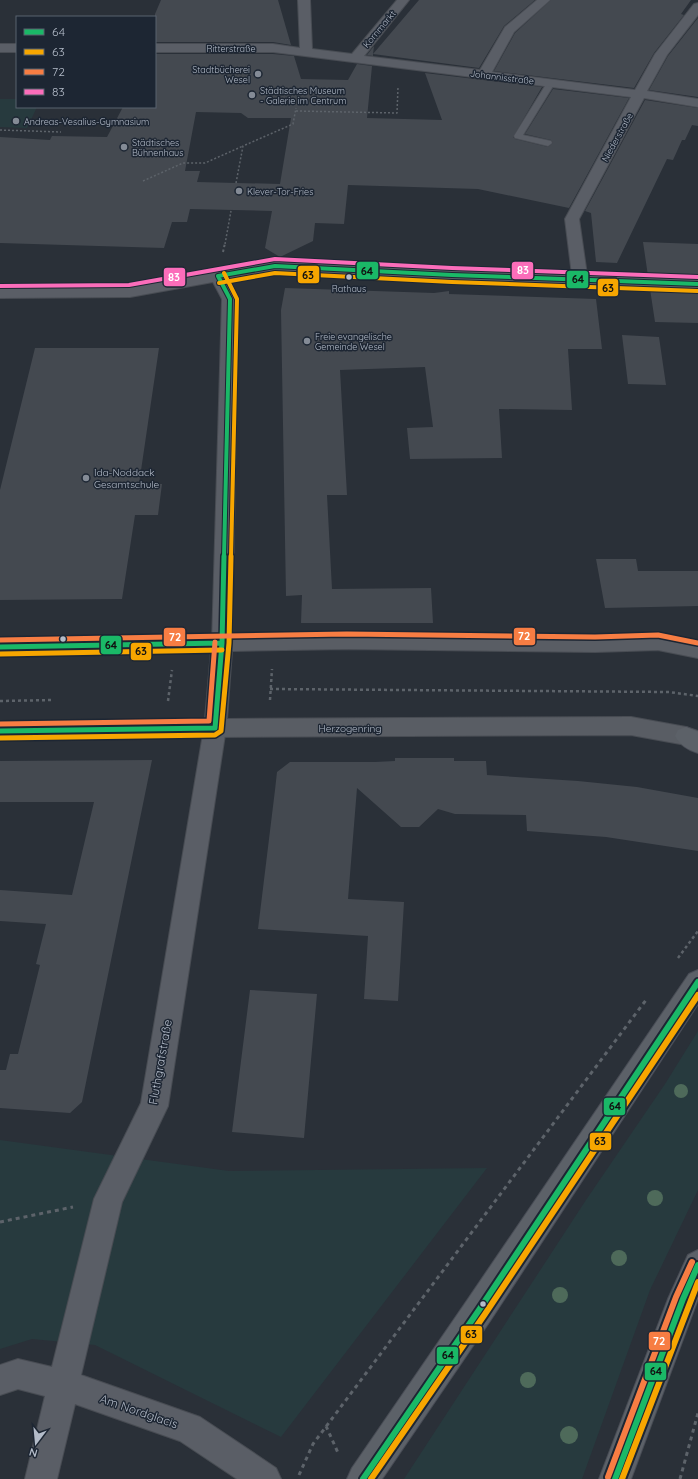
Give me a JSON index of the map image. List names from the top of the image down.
{
  "streets": {
    "main road": ["Herzogenring"],
    "street": [
      "Kornmarkt",
      "Ritterstraße",
      "Johannisstraße",
      "Niederstraße",
      "Fluthgrafstraße",
      "Am Nordglacis"
    ]
  },
  "crossings": [
    ["Kornmarkt", "Johannisstraße"],
    ["Ritterstraße", "Johannisstraße"],
    ["Johannisstraße", "Niederstraße"],
    ["Herzogenring", "Fluthgrafstraße"],
    ["Fluthgrafstraße", "Am Nordglacis"]
  ],
  "places": [
    "Stadtbücherei Wesel",
    "Städtisches Museum - Galerie im Centrum",
    "Andreas-Vesalius-Gymnasium",
    "Städtisches Bühnenhaus",
    "Klever-Tor-Fries",
    "Rathaus",
    "Freie evangelische Gemeinde Wesel",
    "Ida-Noddack Gesamtschule"
  ],
  "lines": [
    "transit line 83",
    "transit line 64",
    "transit line 63",
    "transit line 72"
  ],
  "legend": [
    "64",
    "63",
    "72",
    "83"
  ],
  "north": "bottom"
}
